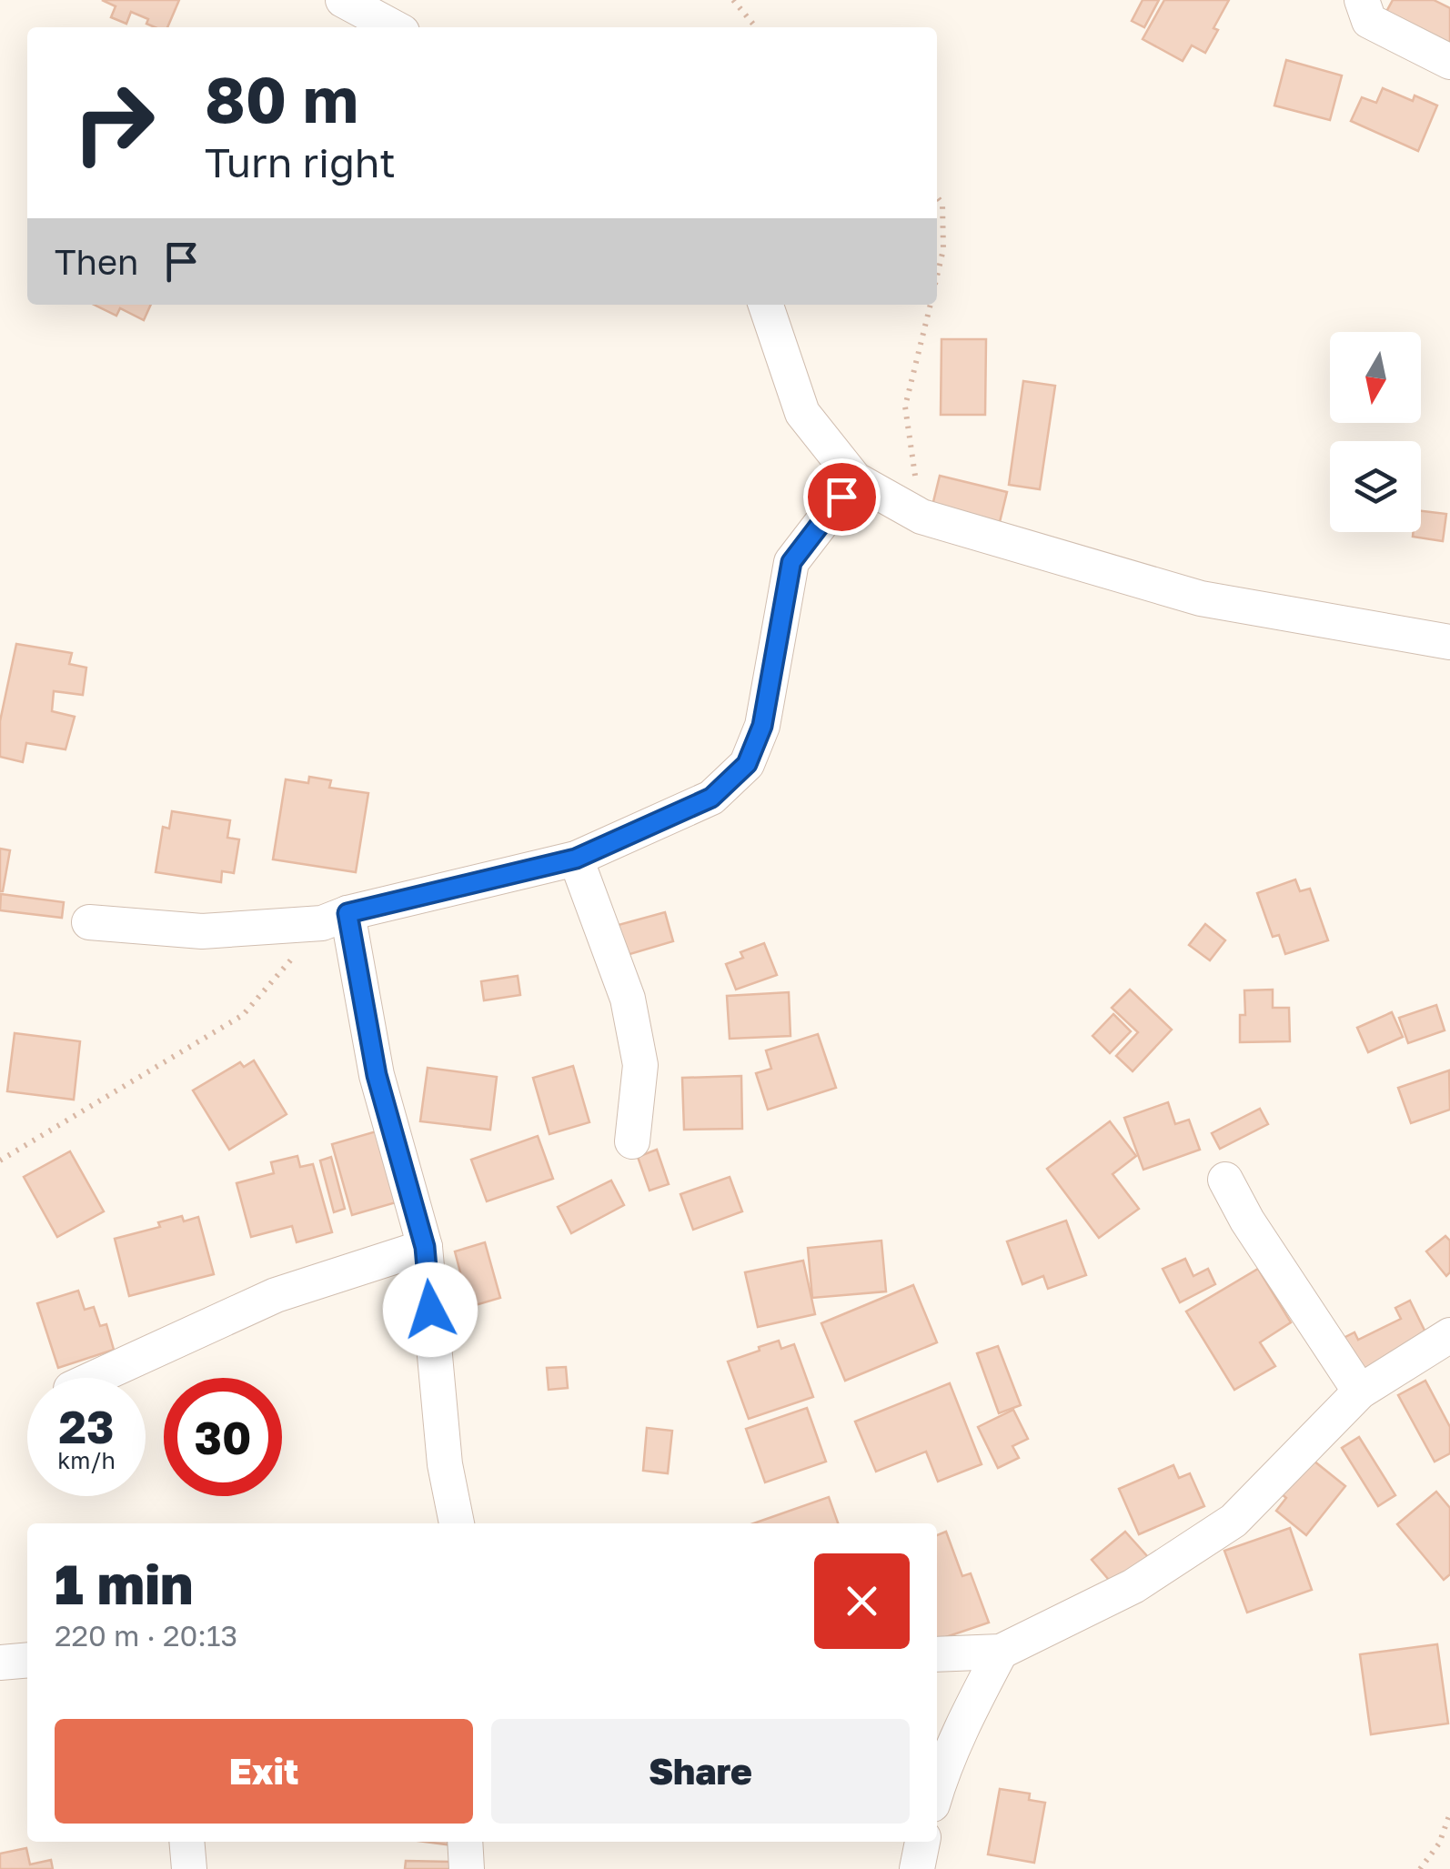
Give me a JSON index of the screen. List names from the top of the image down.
{
  "north": "bottom",
  "page": {
    "turn": ["80 m", "Turn right"],
    "then": "Then",
    "speed": "23 km/h",
    "limit": "30",
    "heading": ["1 min", "220 m · 20:13"],
    "buttons": ["Exit", "Share"]
  }
}
